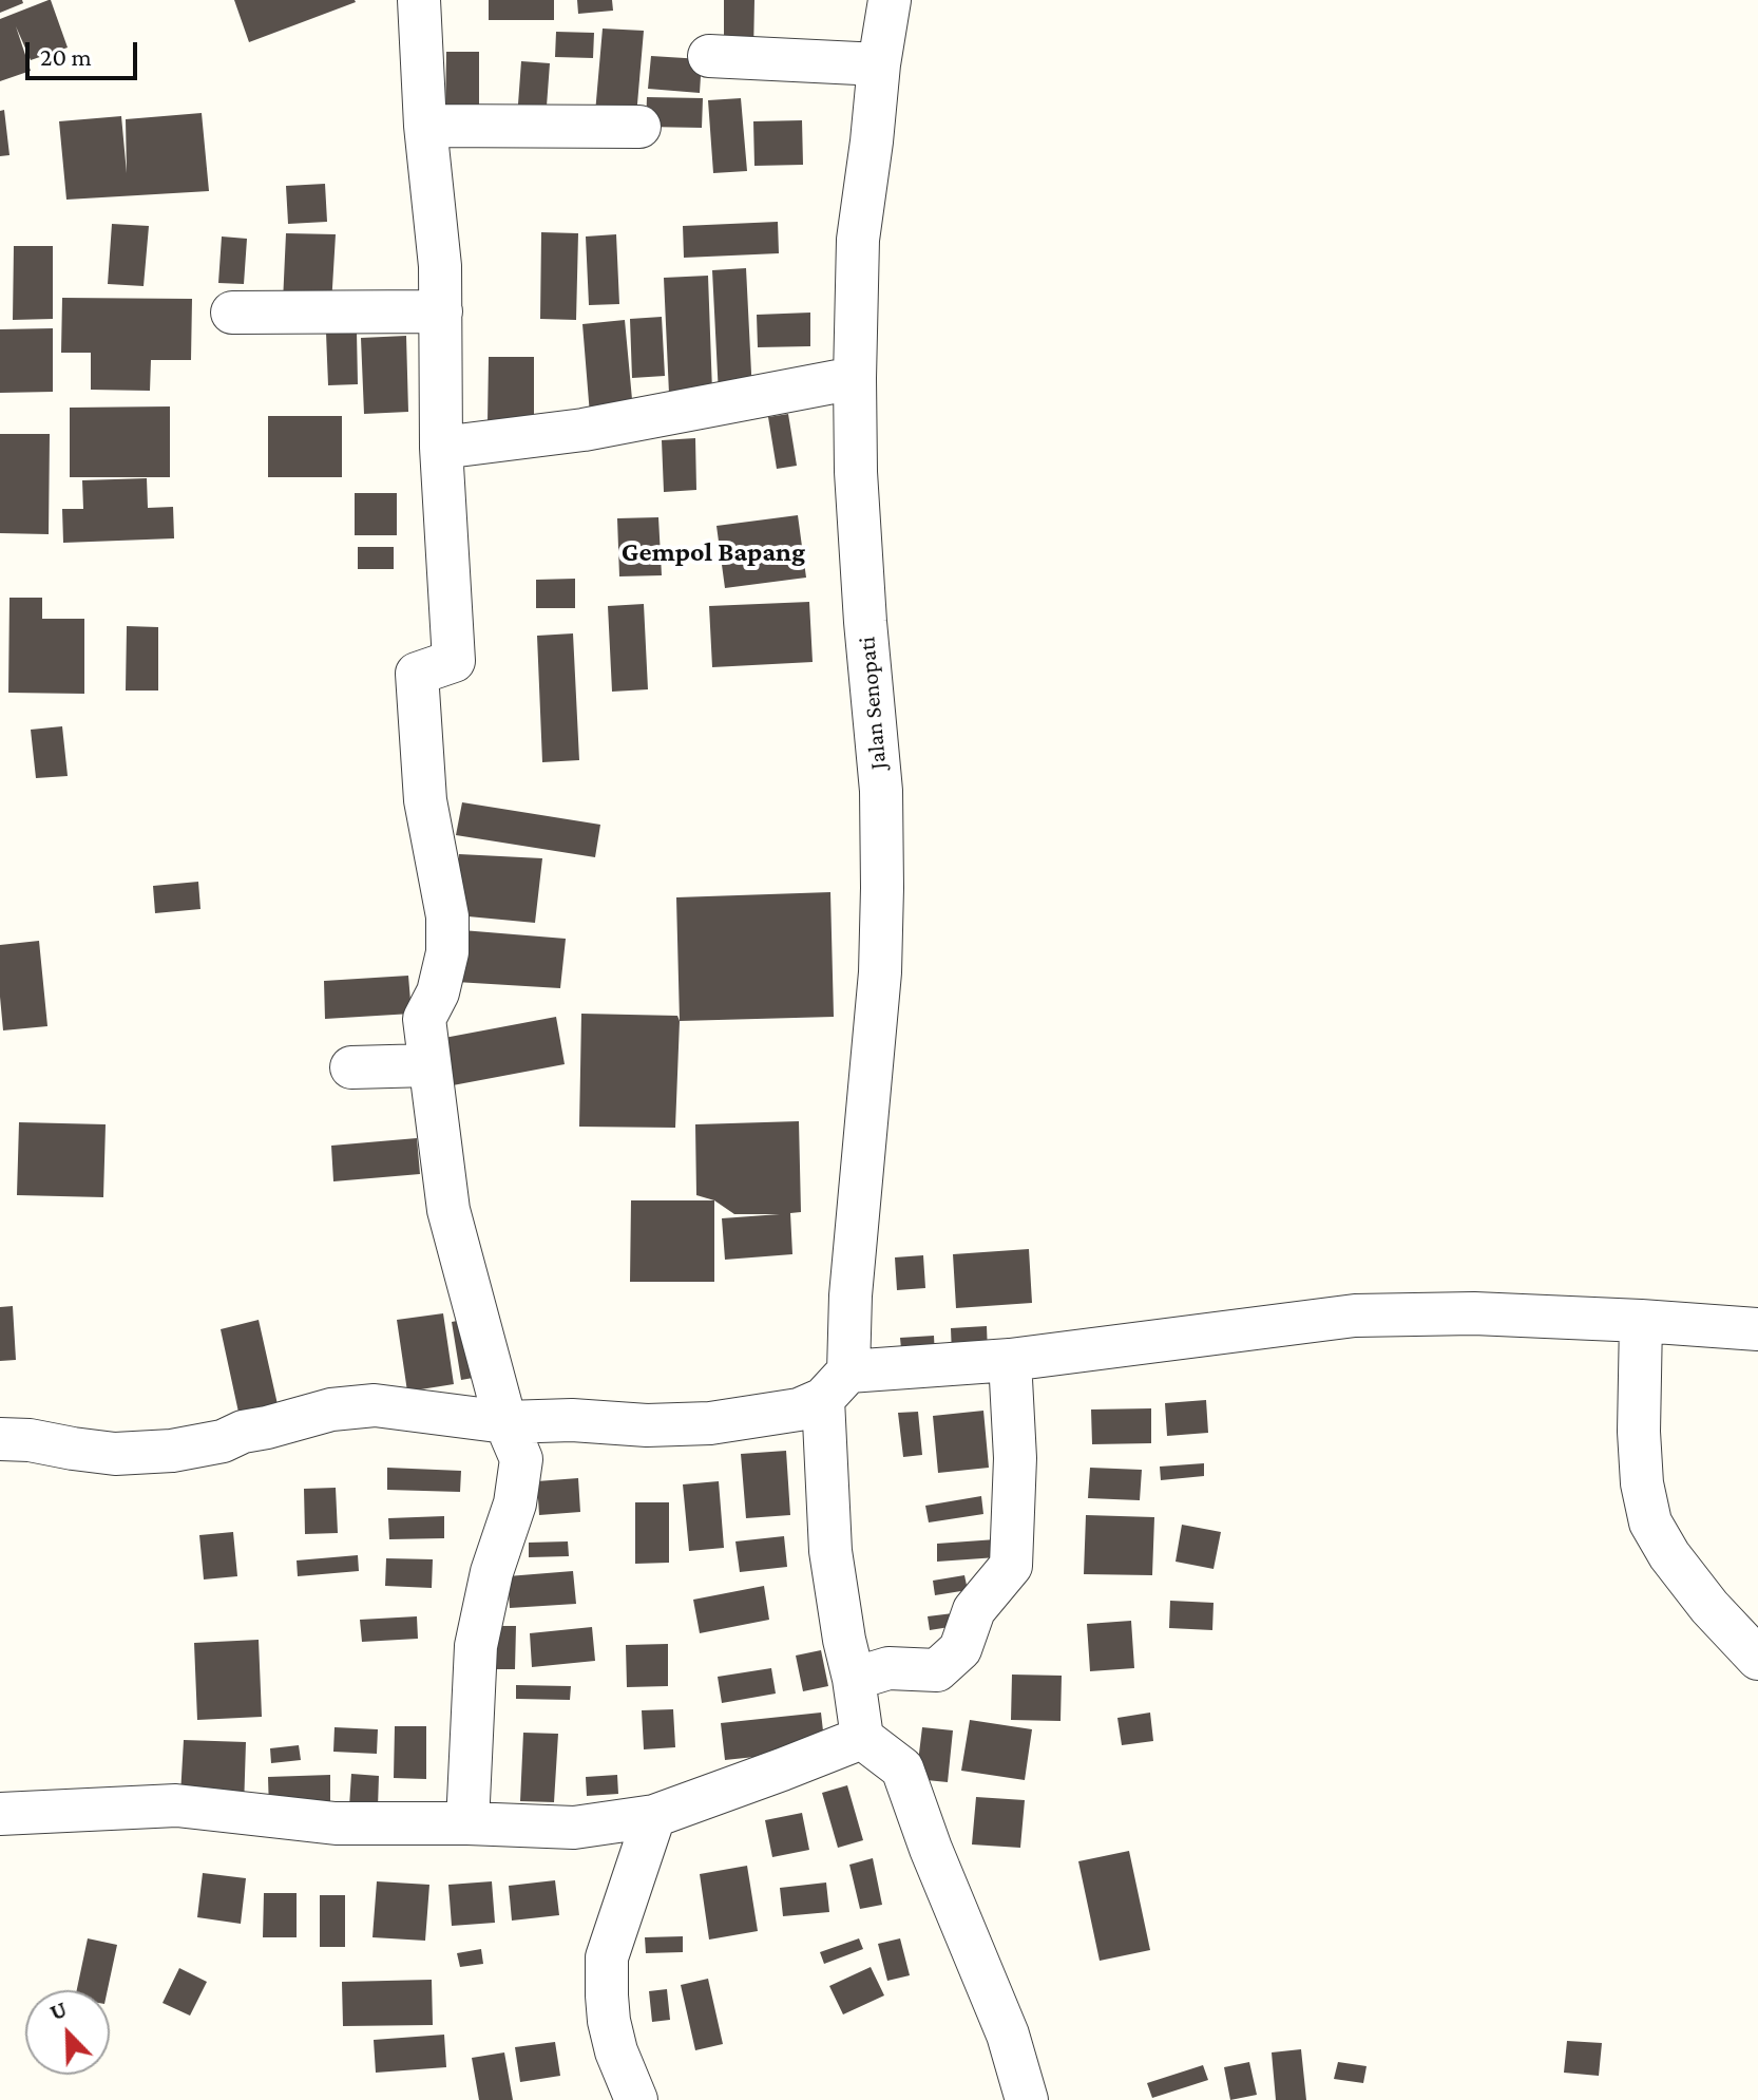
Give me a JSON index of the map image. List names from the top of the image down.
{
  "streets": {
    "street": ["Jalan Senopati"]
  },
  "districts": ["Gempol Bapang"],
  "scale_bar": "20 m",
  "north": "top left"
}
